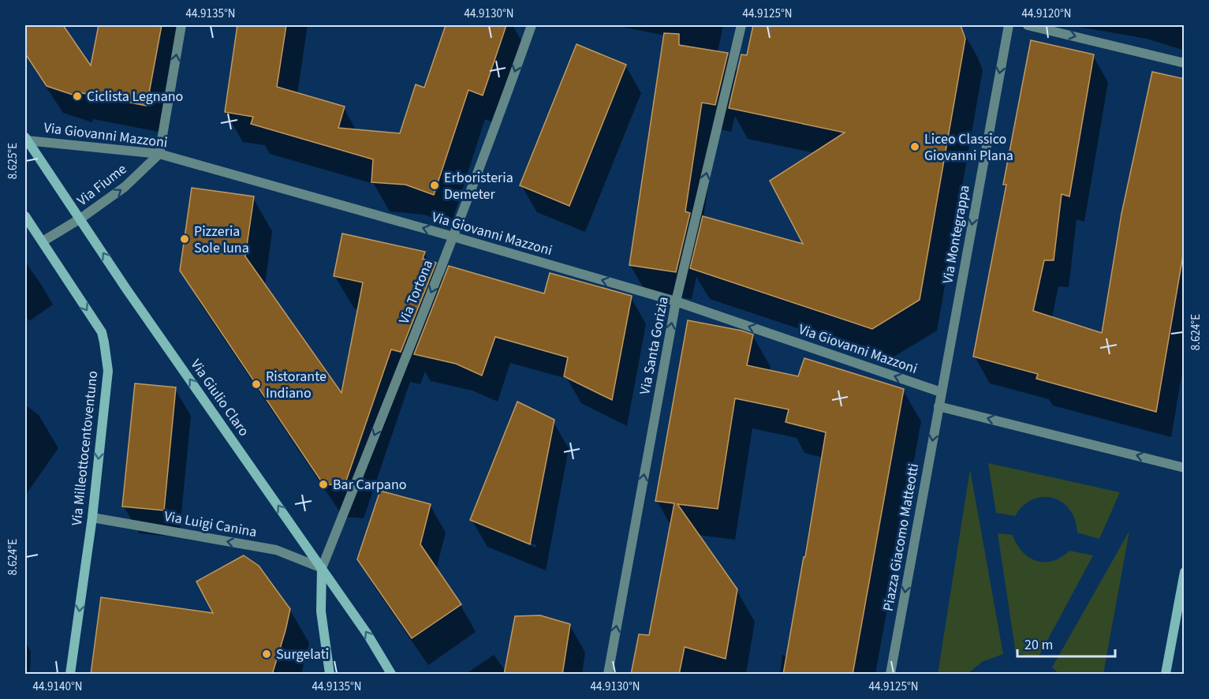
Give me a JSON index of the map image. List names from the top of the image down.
{
  "streets": {
    "street": [
      "Via Giovanni Mazzoni",
      "Via Fiume",
      "Via Montegrappa",
      "Via Tortona",
      "Via Santa Gorizia",
      "Via Giulio Claro",
      "Via Milleottocentoventuno",
      "Via Luigi Canina",
      "Piazza Giacomo Matteotti"
    ]
  },
  "crossings": [
    ["Via Giovanni Mazzoni", "Via Fiume"],
    ["Via Giovanni Mazzoni", "Via Montegrappa"],
    ["Via Giovanni Mazzoni", "Via Tortona"],
    ["Via Giovanni Mazzoni", "Via Santa Gorizia"],
    ["Via Giovanni Mazzoni", "Via Giulio Claro"],
    ["Via Giovanni Mazzoni", "Piazza Giacomo Matteotti"],
    ["Via Fiume", "Via Giulio Claro"],
    ["Via Fiume", "Via Milleottocentoventuno"],
    ["Via Montegrappa", "Piazza Giacomo Matteotti"],
    ["Via Tortona", "Via Giulio Claro"],
    ["Via Tortona", "Via Luigi Canina"],
    ["Via Giulio Claro", "Via Luigi Canina"],
    ["Via Milleottocentoventuno", "Via Luigi Canina"]
  ],
  "one_way": [
    "Via Giovanni Mazzoni",
    "Via Fiume",
    "Via Montegrappa",
    "Via Tortona",
    "Via Santa Gorizia",
    "Via Giulio Claro",
    "Via Milleottocentoventuno",
    "Via Luigi Canina",
    "Piazza Giacomo Matteotti"
  ],
  "places": [
    "Ciclista Legnano",
    "Liceo Classico Giovanni Plana",
    "Erboristeria Demeter",
    "Pizzeria Sole luna",
    "Ristorante Indiano",
    "Bar Carpano",
    "Surgelati"
  ],
  "scale_bar": "20 m",
  "coordinates": [
    "44.9135°N",
    "44.9130°N",
    "44.9125°N",
    "44.9120°N",
    "8.625°E",
    "8.624°E",
    "44.9140°N"
  ]
}
